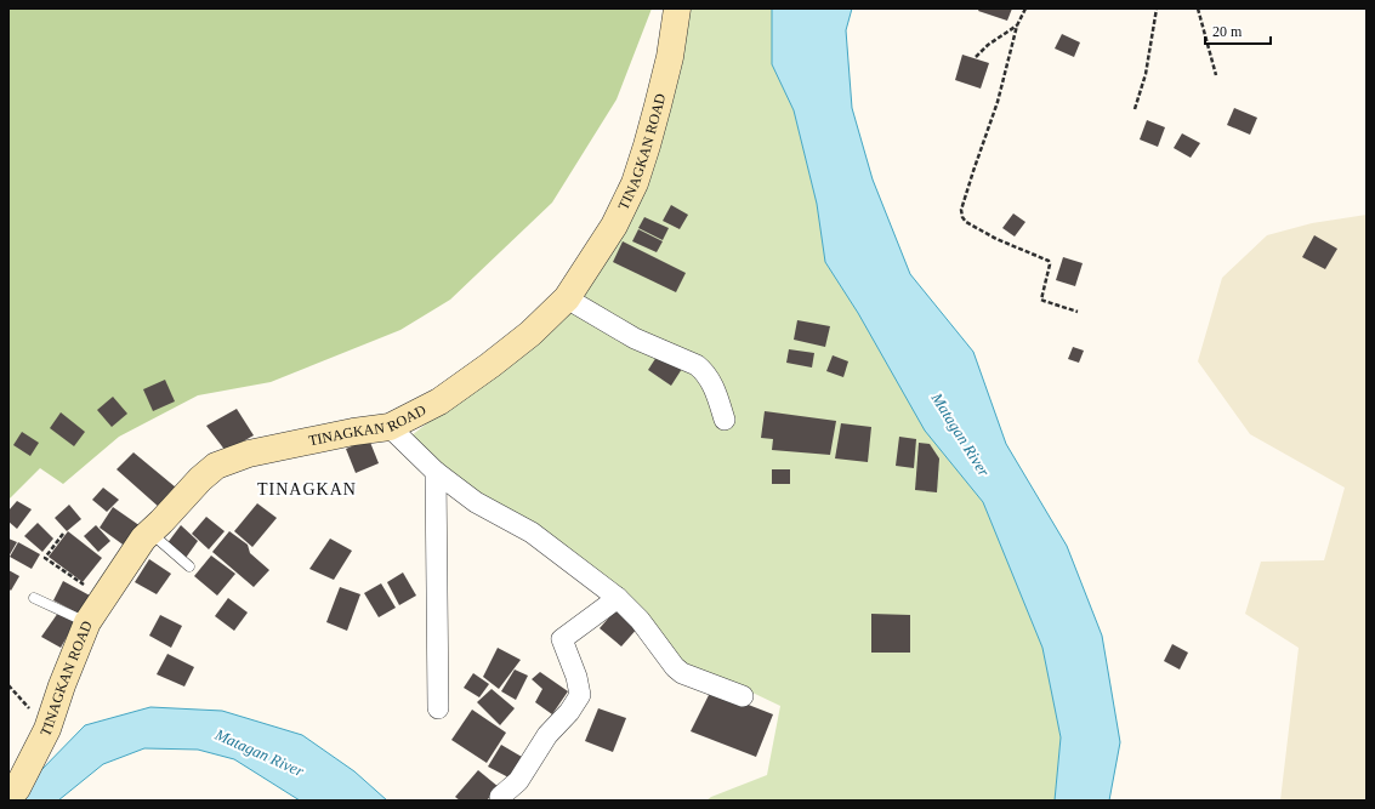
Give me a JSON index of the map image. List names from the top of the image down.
{
  "streets": {
    "street": ["TINAGKAN ROAD"]
  },
  "districts": ["TINAGKAN"],
  "water": ["Matagan River"],
  "scale_bar": "20 m"
}
